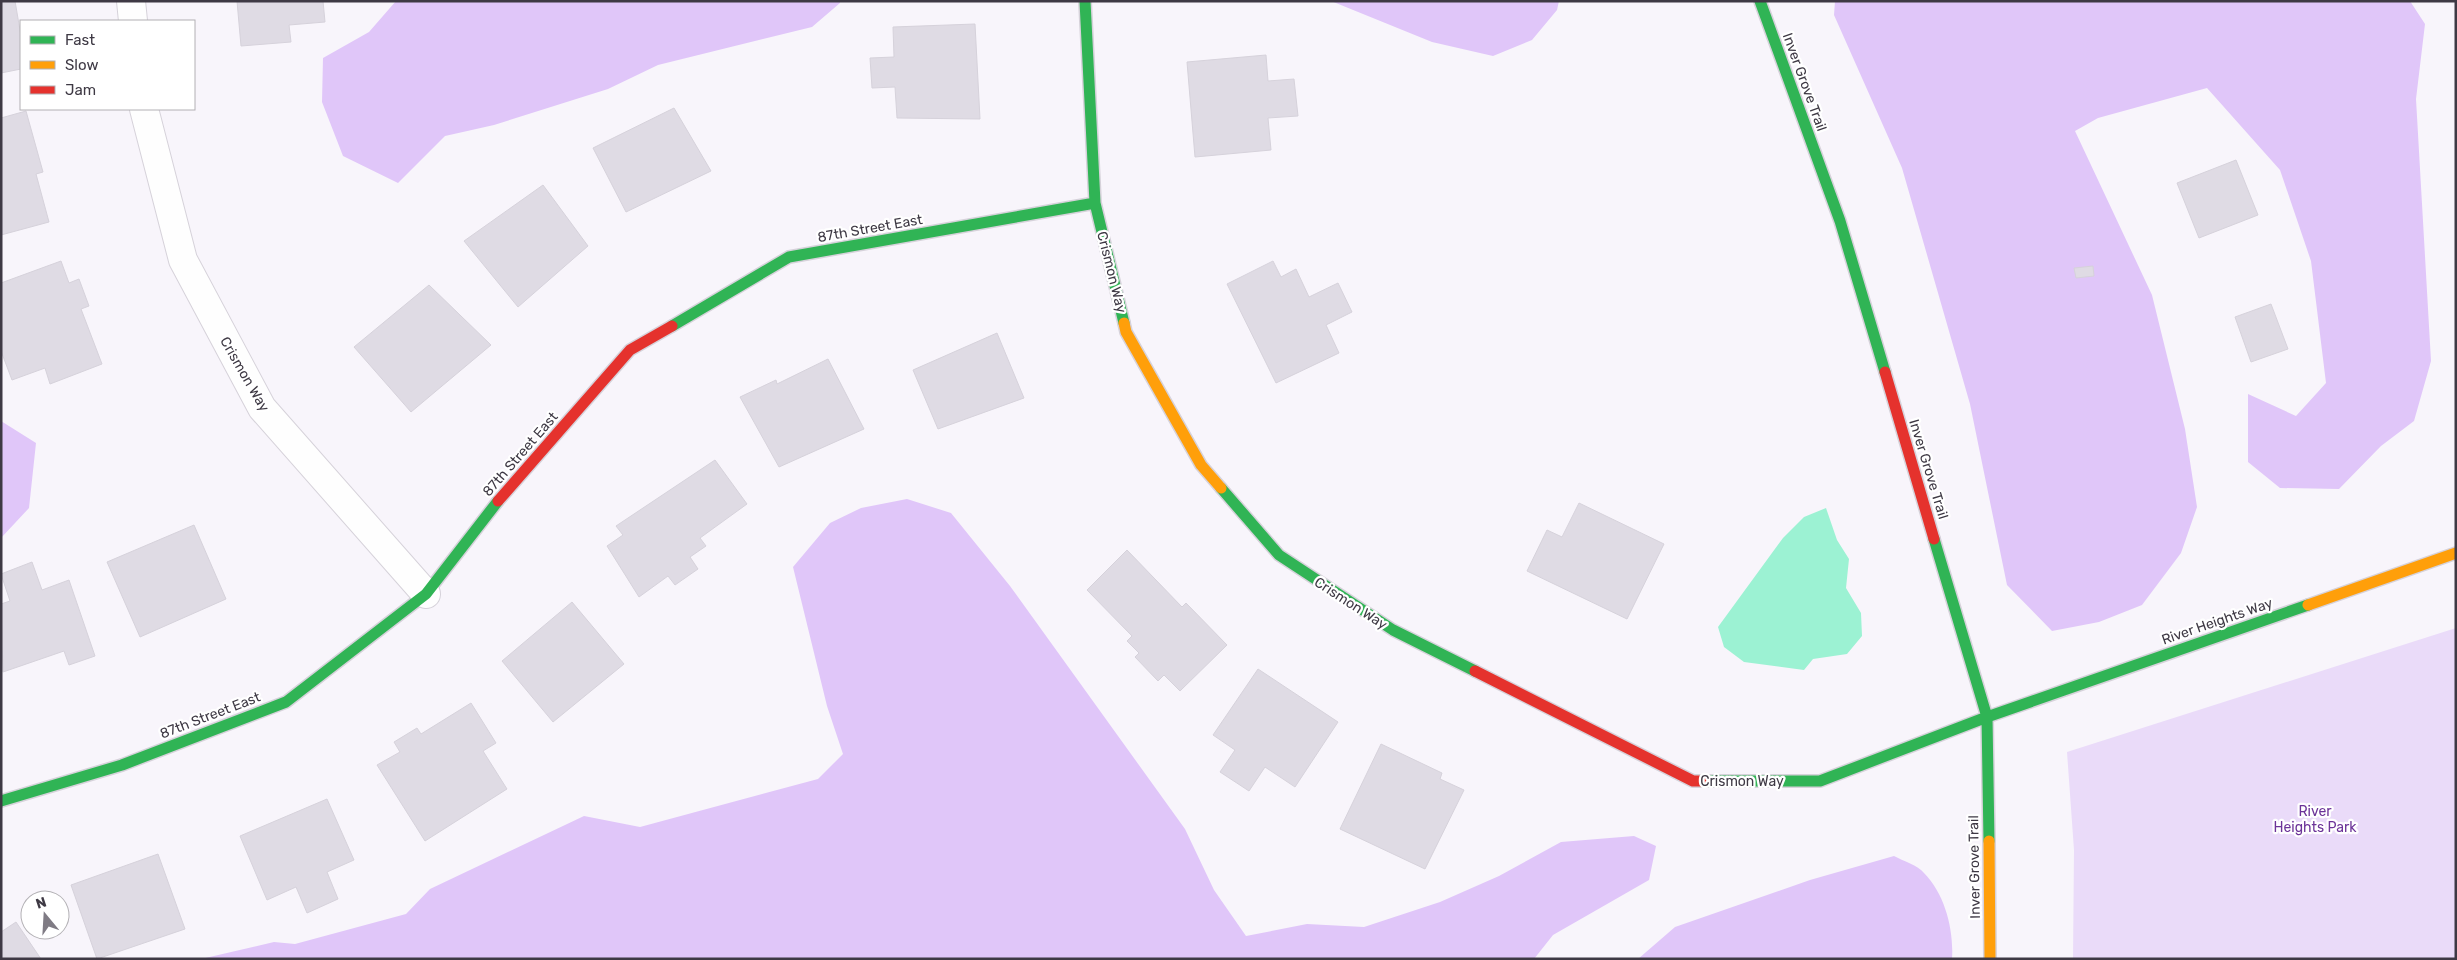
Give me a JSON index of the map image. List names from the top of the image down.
{
  "streets": {
    "street": [
      "Inver Grove Trail",
      "87th Street East",
      "Crismon Way",
      "River Heights Way"
    ]
  },
  "crossings": [
    ["Inver Grove Trail", "Crismon Way"],
    ["Inver Grove Trail", "River Heights Way"],
    ["87th Street East", "Crismon Way"],
    ["Crismon Way", "River Heights Way"]
  ],
  "parks": ["River Heights Park"],
  "legend": ["Fast", "Slow", "Jam"],
  "north": "top"
}
